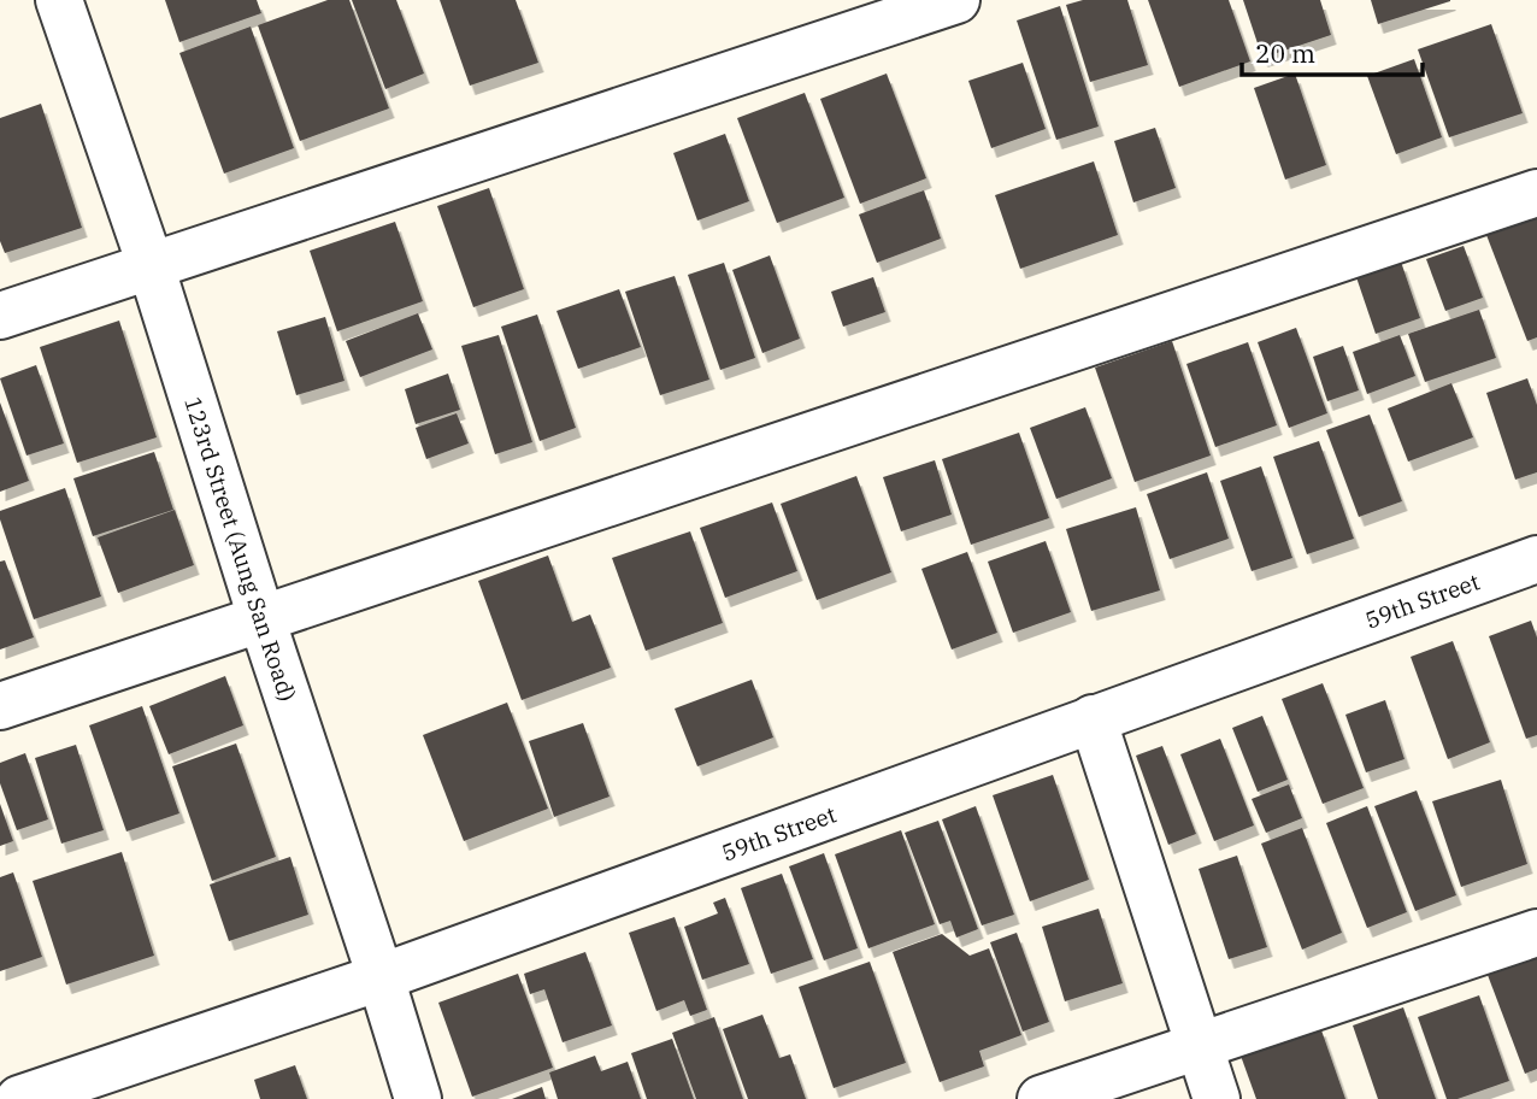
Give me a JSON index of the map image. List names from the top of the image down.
{
  "streets": {
    "street": ["123rd Street (Aung San Road)", "59th Street"]
  },
  "crossings": [
    ["123rd Street (Aung San Road)", "59th Street"]
  ],
  "scale_bar": "20 m"
}
